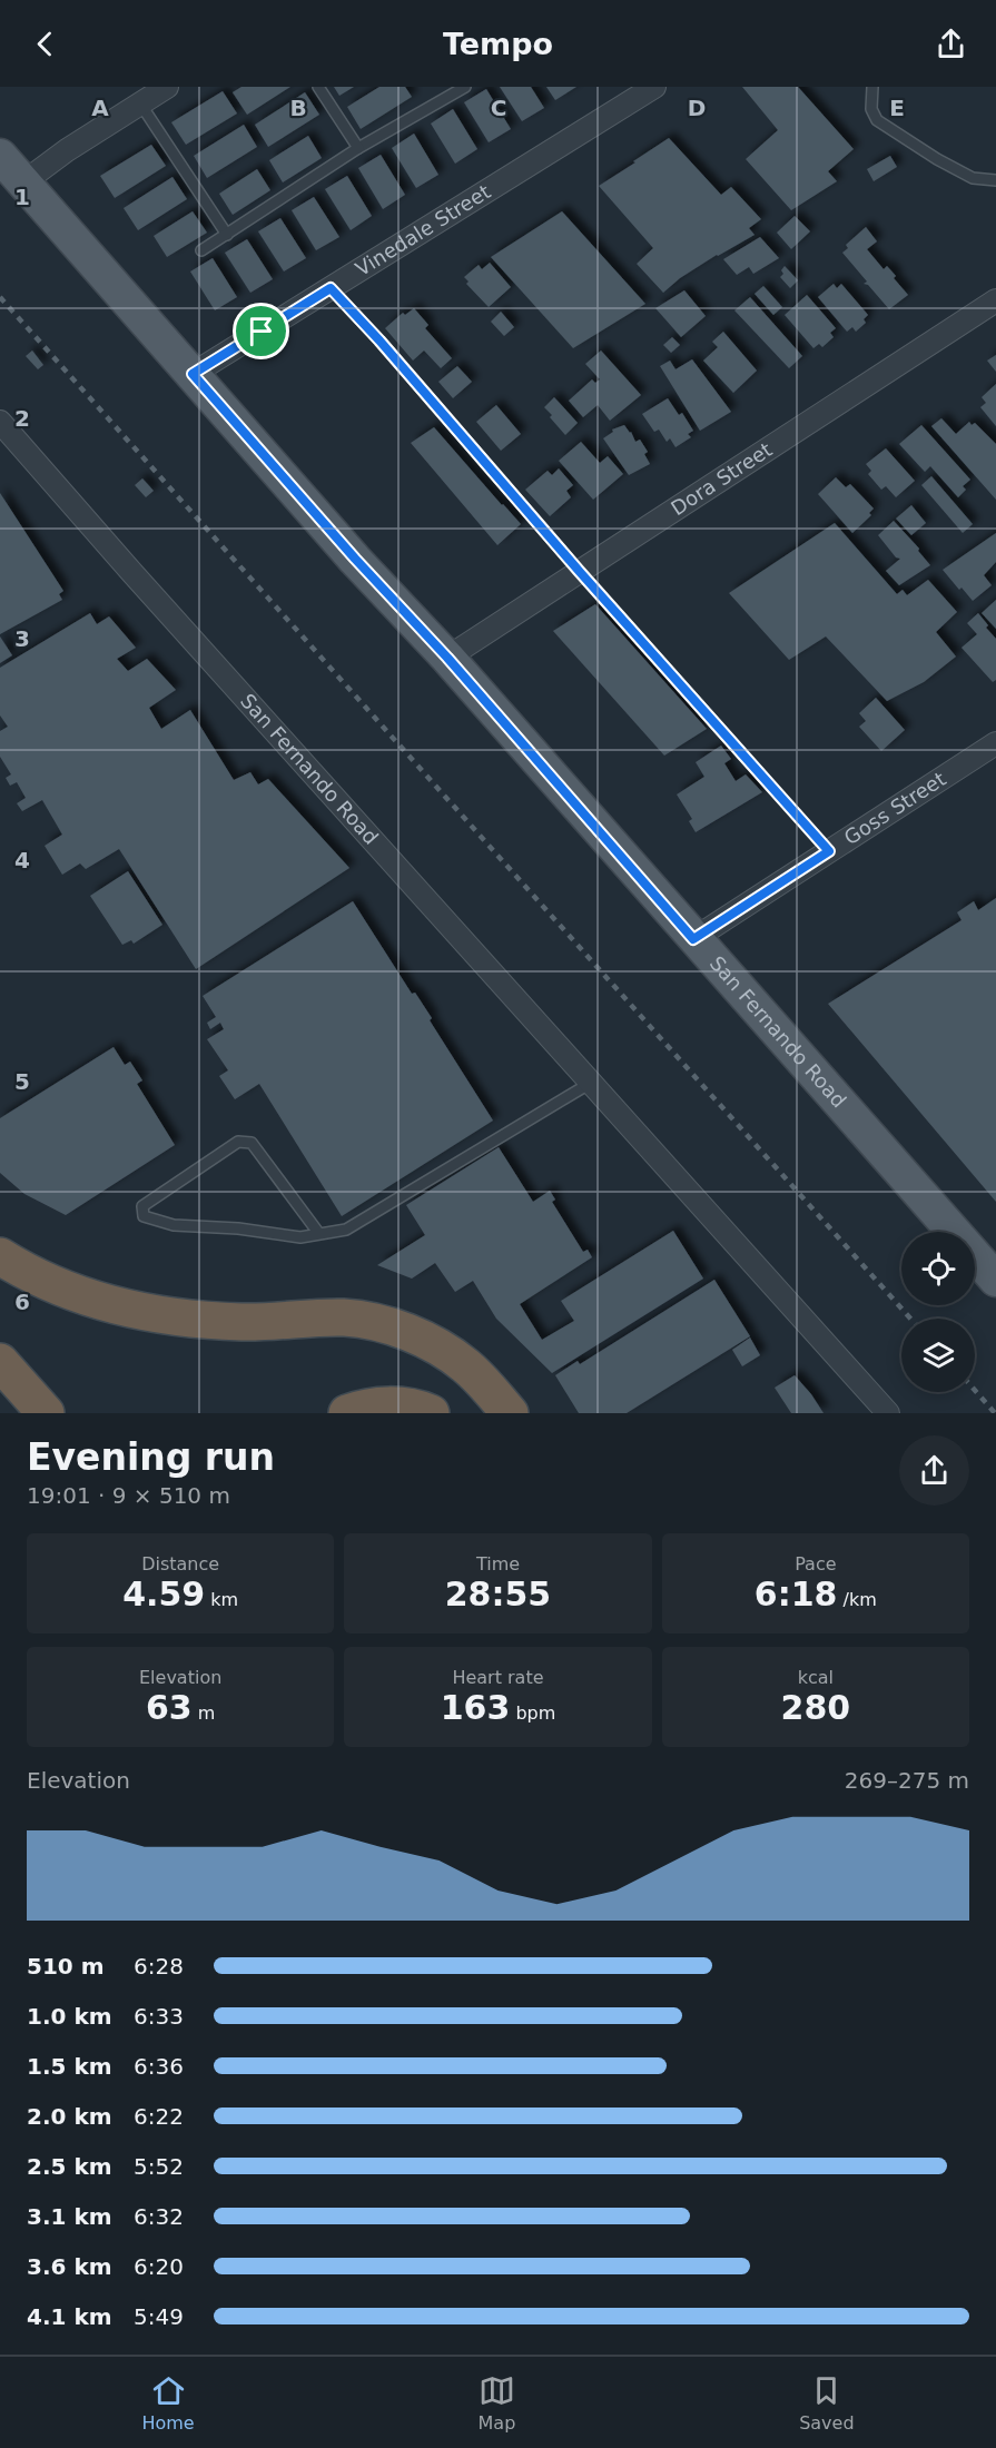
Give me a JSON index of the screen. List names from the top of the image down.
{
  "streets": {
    "main road": ["San Fernando Road"],
    "street": ["Vinedale Street", "Dora Street", "Goss Street"]
  },
  "crossings": [
    ["Vinedale Street", "San Fernando Road"],
    ["Dora Street", "San Fernando Road"],
    ["San Fernando Road", "Goss Street"]
  ],
  "page": {
    "header": "Tempo",
    "heading": ["Evening run", "19:01 · 9 × 510 m"],
    "stats": [
      ["Distance", "4.59 km"],
      ["Time", "28:55"],
      ["Pace", "6:18 /km"],
      ["Elevation", "63 m"],
      ["Heart rate", "163 bpm"],
      ["kcal", "280"]
    ],
    "chart": ["Elevation", "269–275 m"],
    "list": [
      {
        "name": "510 m",
        "note": "6:28"
      },
      {
        "name": "1.0 km",
        "note": "6:33"
      },
      {
        "name": "1.5 km",
        "note": "6:36"
      },
      {
        "name": "2.0 km",
        "note": "6:22"
      },
      {
        "name": "2.5 km",
        "note": "5:52"
      },
      {
        "name": "3.1 km",
        "note": "6:32"
      },
      {
        "name": "3.6 km",
        "note": "6:20"
      },
      {
        "name": "4.1 km",
        "note": "5:49"
      }
    ],
    "tabs": ["Home", "Map", "Saved"]
  },
  "grid": {
    "columns": [
      "A",
      "B",
      "C",
      "D",
      "E"
    ],
    "rows": [
      "1",
      "2",
      "3",
      "4",
      "5",
      "6"
    ]
  }
}
